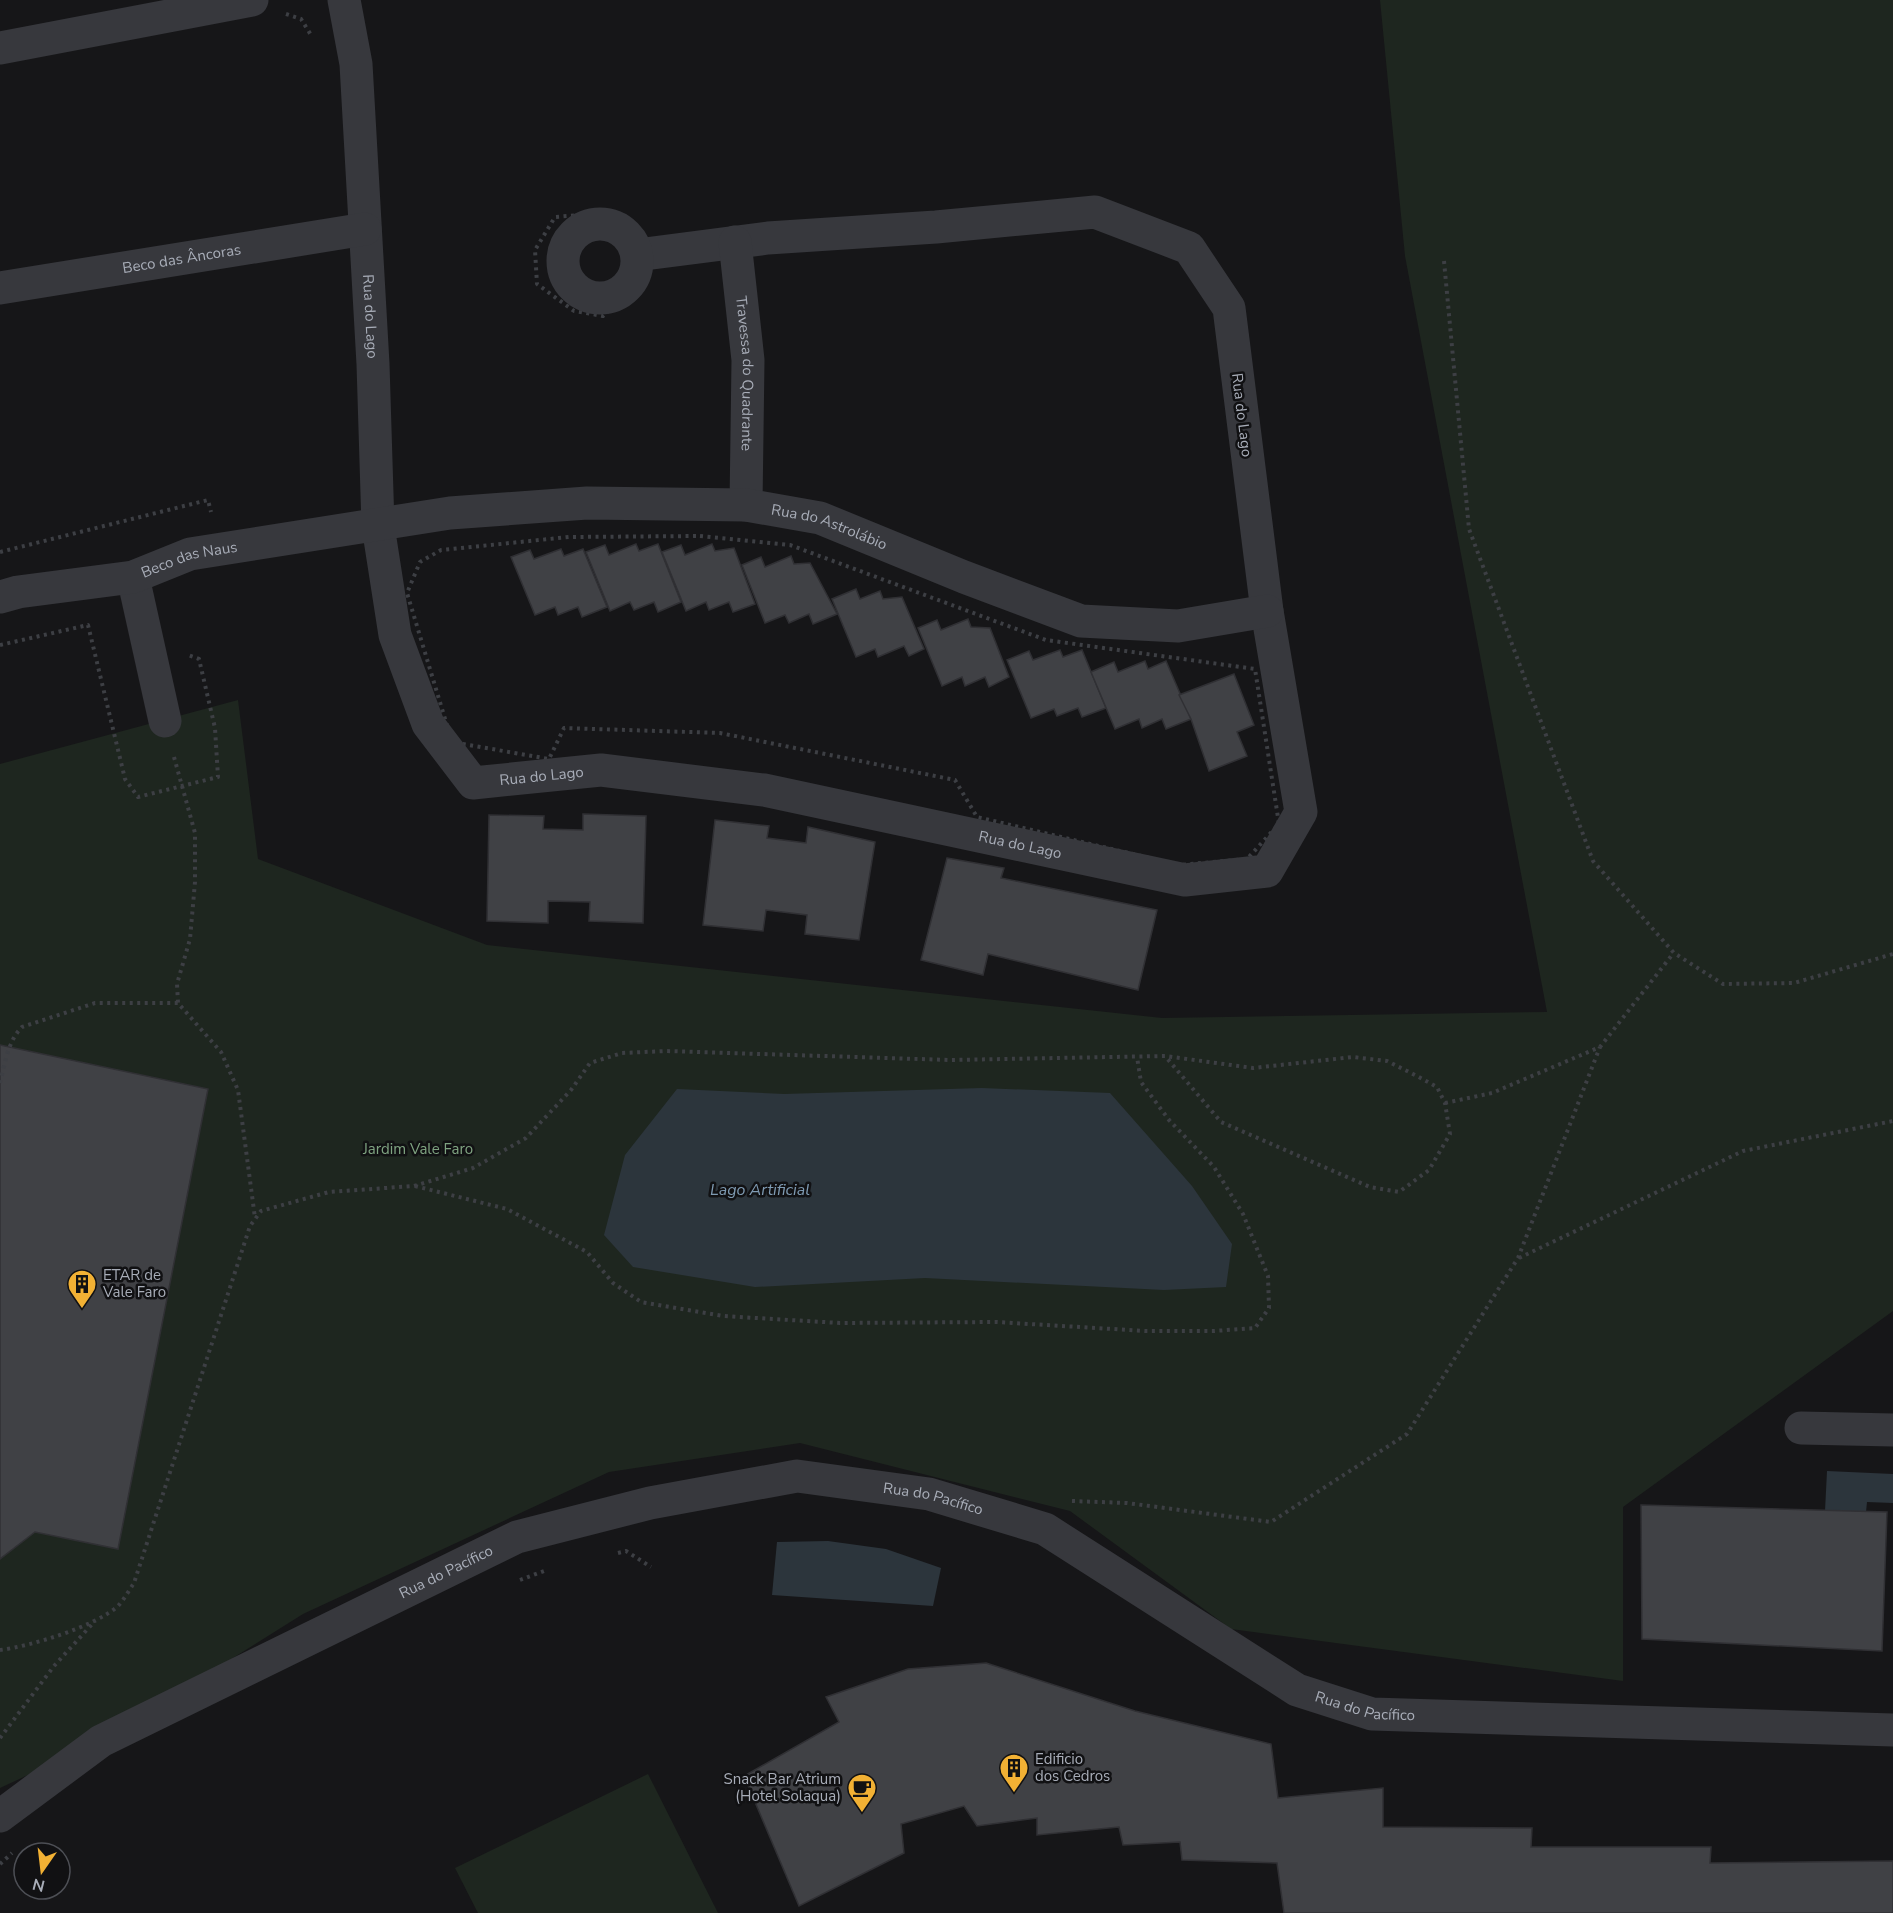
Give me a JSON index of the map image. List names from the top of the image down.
{
  "streets": {
    "street": [
      "Beco das Âncoras",
      "Rua do Lago",
      "Travessa do Quadrante",
      "Rua do Astrolábio",
      "Beco das Naus",
      "Rua do Pacífico"
    ]
  },
  "crossings": [
    ["Beco das Âncoras", "Rua do Lago"],
    ["Rua do Lago", "Travessa do Quadrante"],
    ["Rua do Lago", "Rua do Astrolábio"],
    ["Rua do Lago", "Beco das Naus"],
    ["Travessa do Quadrante", "Rua do Astrolábio"],
    ["Rua do Astrolábio", "Beco das Naus"]
  ],
  "water": ["Lago Artificial"],
  "parks": ["Jardim Vale Faro"],
  "places": {
    "building": ["ETAR de Vale Faro", "Edificio dos Cedros"],
    "cafe": ["Snack Bar Atrium (Hotel Solaqua)"]
  },
  "north": "bottom"
}
